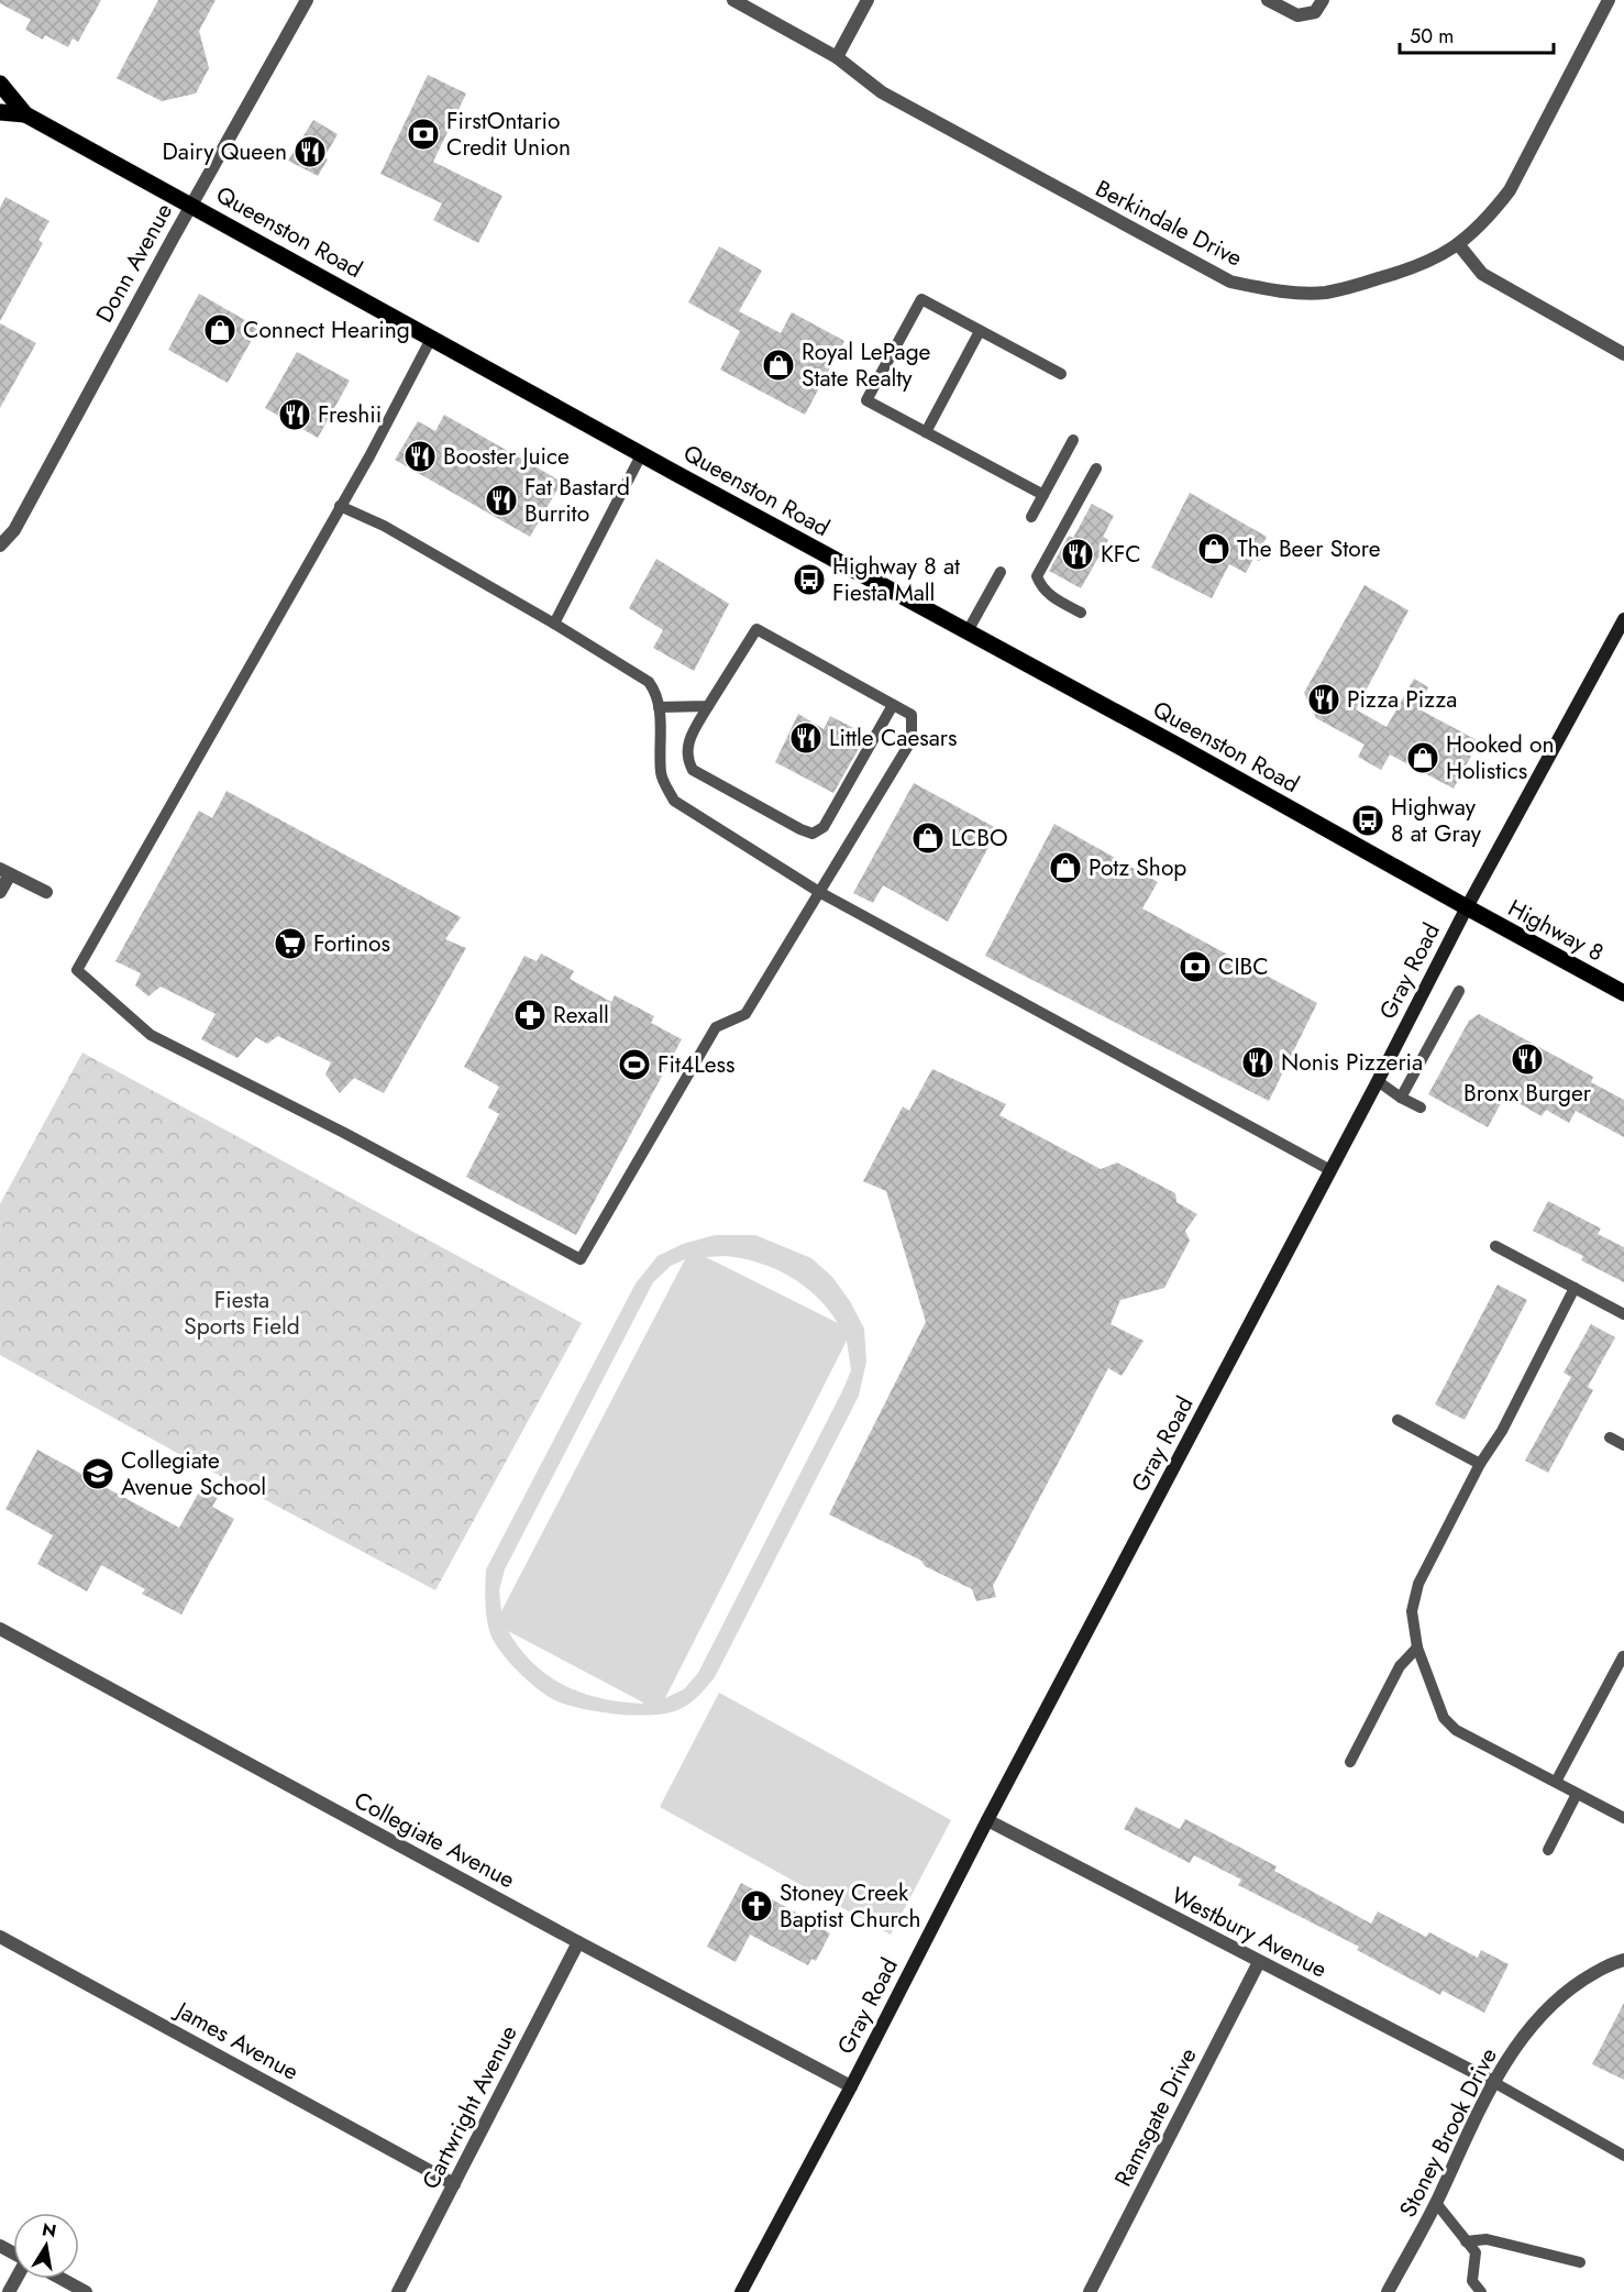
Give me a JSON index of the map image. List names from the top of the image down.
{
  "streets": {
    "main road": ["Queenston Road", "Highway 8", "Gray Road"],
    "street": [
      "Berkindale Drive",
      "Donn Avenue",
      "Collegiate Avenue",
      "Westbury Avenue",
      "James Avenue",
      "Cartwright Avenue",
      "Ramsgate Drive",
      "Stoney Brook Drive"
    ]
  },
  "crossings": [
    ["Queenston Road", "Donn Avenue"],
    ["Queenston Road", "Highway 8"],
    ["Queenston Road", "Gray Road"],
    ["Highway 8", "Gray Road"],
    ["Gray Road", "Collegiate Avenue"],
    ["Gray Road", "Westbury Avenue"],
    ["Collegiate Avenue", "Cartwright Avenue"],
    ["Westbury Avenue", "Ramsgate Drive"],
    ["Westbury Avenue", "Stoney Brook Drive"],
    ["James Avenue", "Cartwright Avenue"]
  ],
  "parks": ["Fiesta Sports Field"],
  "places": {
    "bank": ["FirstOntario Credit Union", "CIBC"],
    "restaurant": [
      "Dairy Queen",
      "Freshii",
      "Booster Juice",
      "Fat Bastard Burrito",
      "KFC",
      "Pizza Pizza",
      "Little Caesars",
      "Bronx Burger",
      "Nonis Pizzeria"
    ],
    "shop": [
      "Connect Hearing",
      "Royal LePage State Realty",
      "The Beer Store",
      "Hooked on Holistics",
      "LCBO",
      "Potz Shop"
    ],
    "bus stop": ["Highway 8 at Fiesta Mall", "Highway 8 at Gray"],
    "supermarket": ["Fortinos"],
    "pharmacy": ["Rexall"],
    "sports": ["Fit4Less"],
    "school or university": ["Collegiate Avenue School"],
    "church": ["Stoney Creek Baptist Church"]
  },
  "scale_bar": "50 m",
  "north": "top"
}
